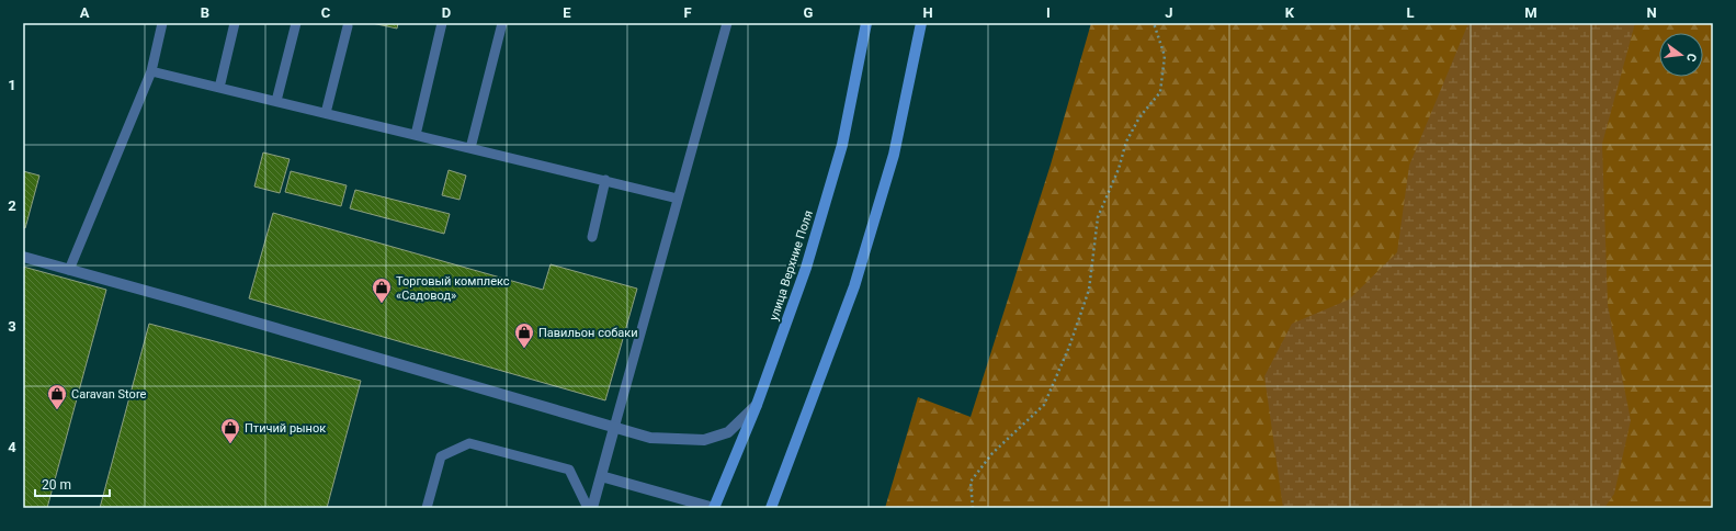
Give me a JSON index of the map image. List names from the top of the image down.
{
  "streets": {
    "main road": ["улица Верхние Поля"]
  },
  "places": {
    "shop": [
      "Торговый комплекс «Садовод»",
      "Павильон собаки",
      "Caravan Store",
      "Птичий рынок"
    ]
  },
  "scale_bar": "20 m",
  "north": "right",
  "grid": {
    "columns": [
      "A",
      "B",
      "C",
      "D",
      "E",
      "F",
      "G",
      "H",
      "I",
      "J",
      "K",
      "L",
      "M",
      "N"
    ],
    "rows": [
      "1",
      "2",
      "3",
      "4"
    ]
  }
}
